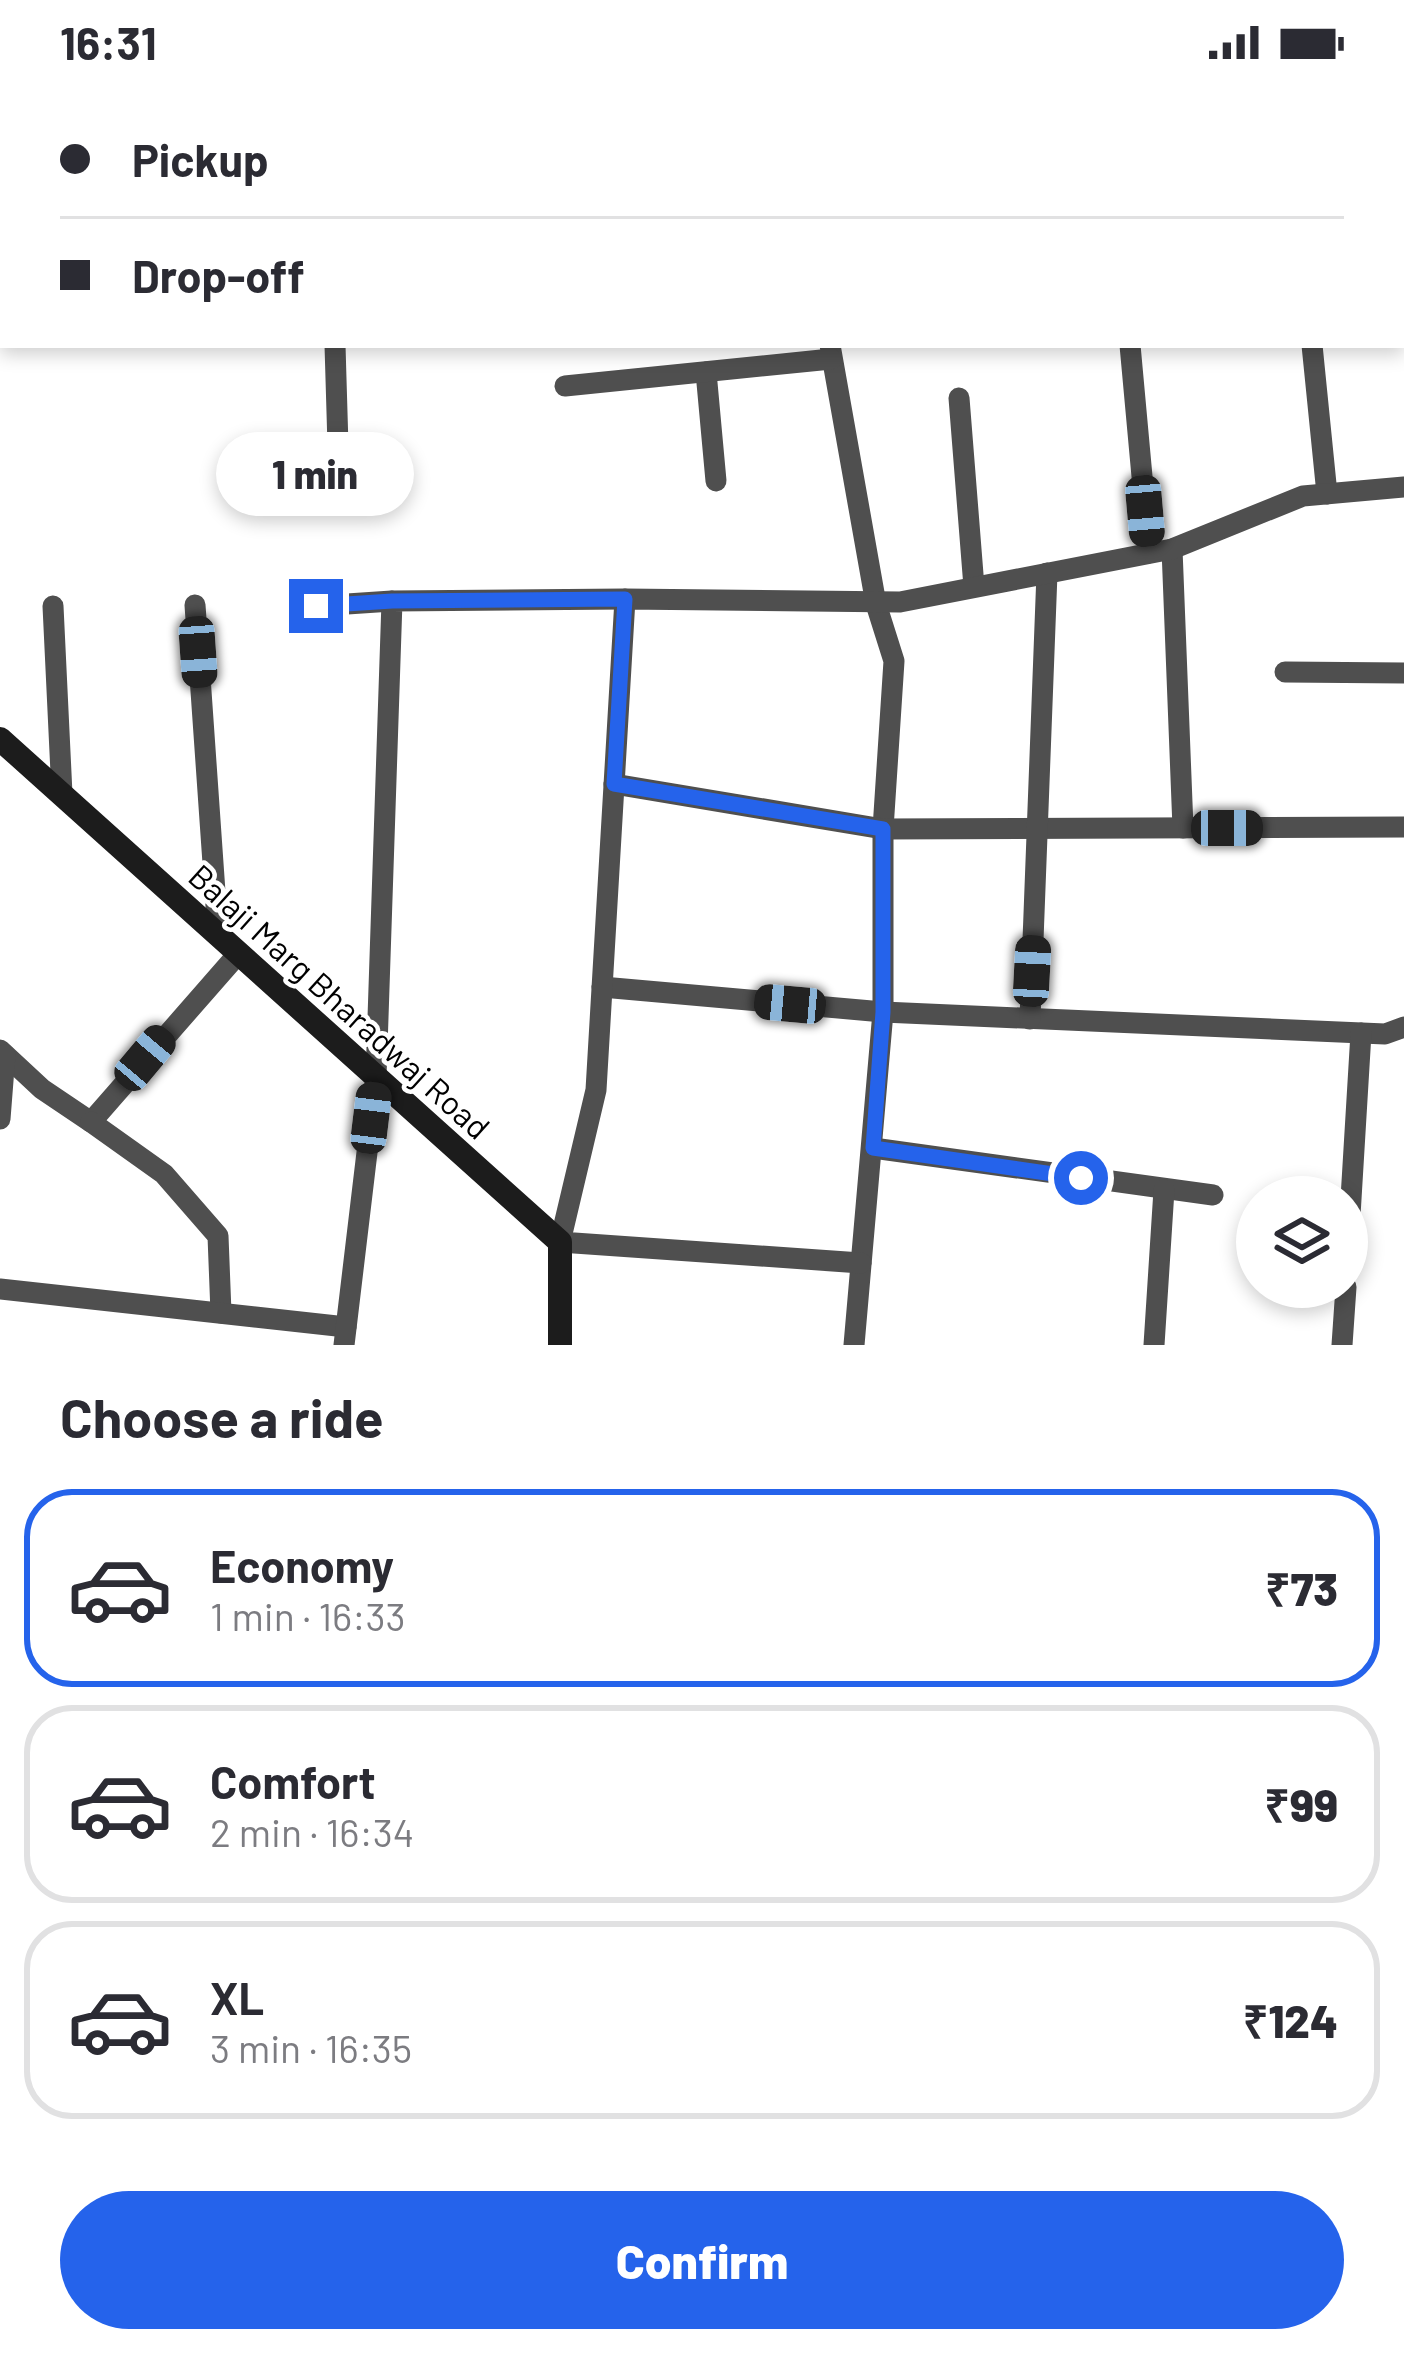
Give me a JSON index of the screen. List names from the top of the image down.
{
  "streets": {
    "street": ["Balaji Marg Bharadwaj Road"]
  },
  "page": {
    "status": "16:31",
    "banner": ["Pickup", "Drop-off"],
    "bubble": "1 min",
    "heading": "Choose a ride",
    "list": [
      {
        "name": "Economy",
        "note": "1 min · 16:33",
        "value": "₹73"
      },
      {
        "name": "Comfort",
        "note": "2 min · 16:34",
        "value": "₹99"
      },
      {
        "name": "XL",
        "note": "3 min · 16:35",
        "value": "₹124"
      }
    ],
    "buttons": "Confirm"
  }
}
